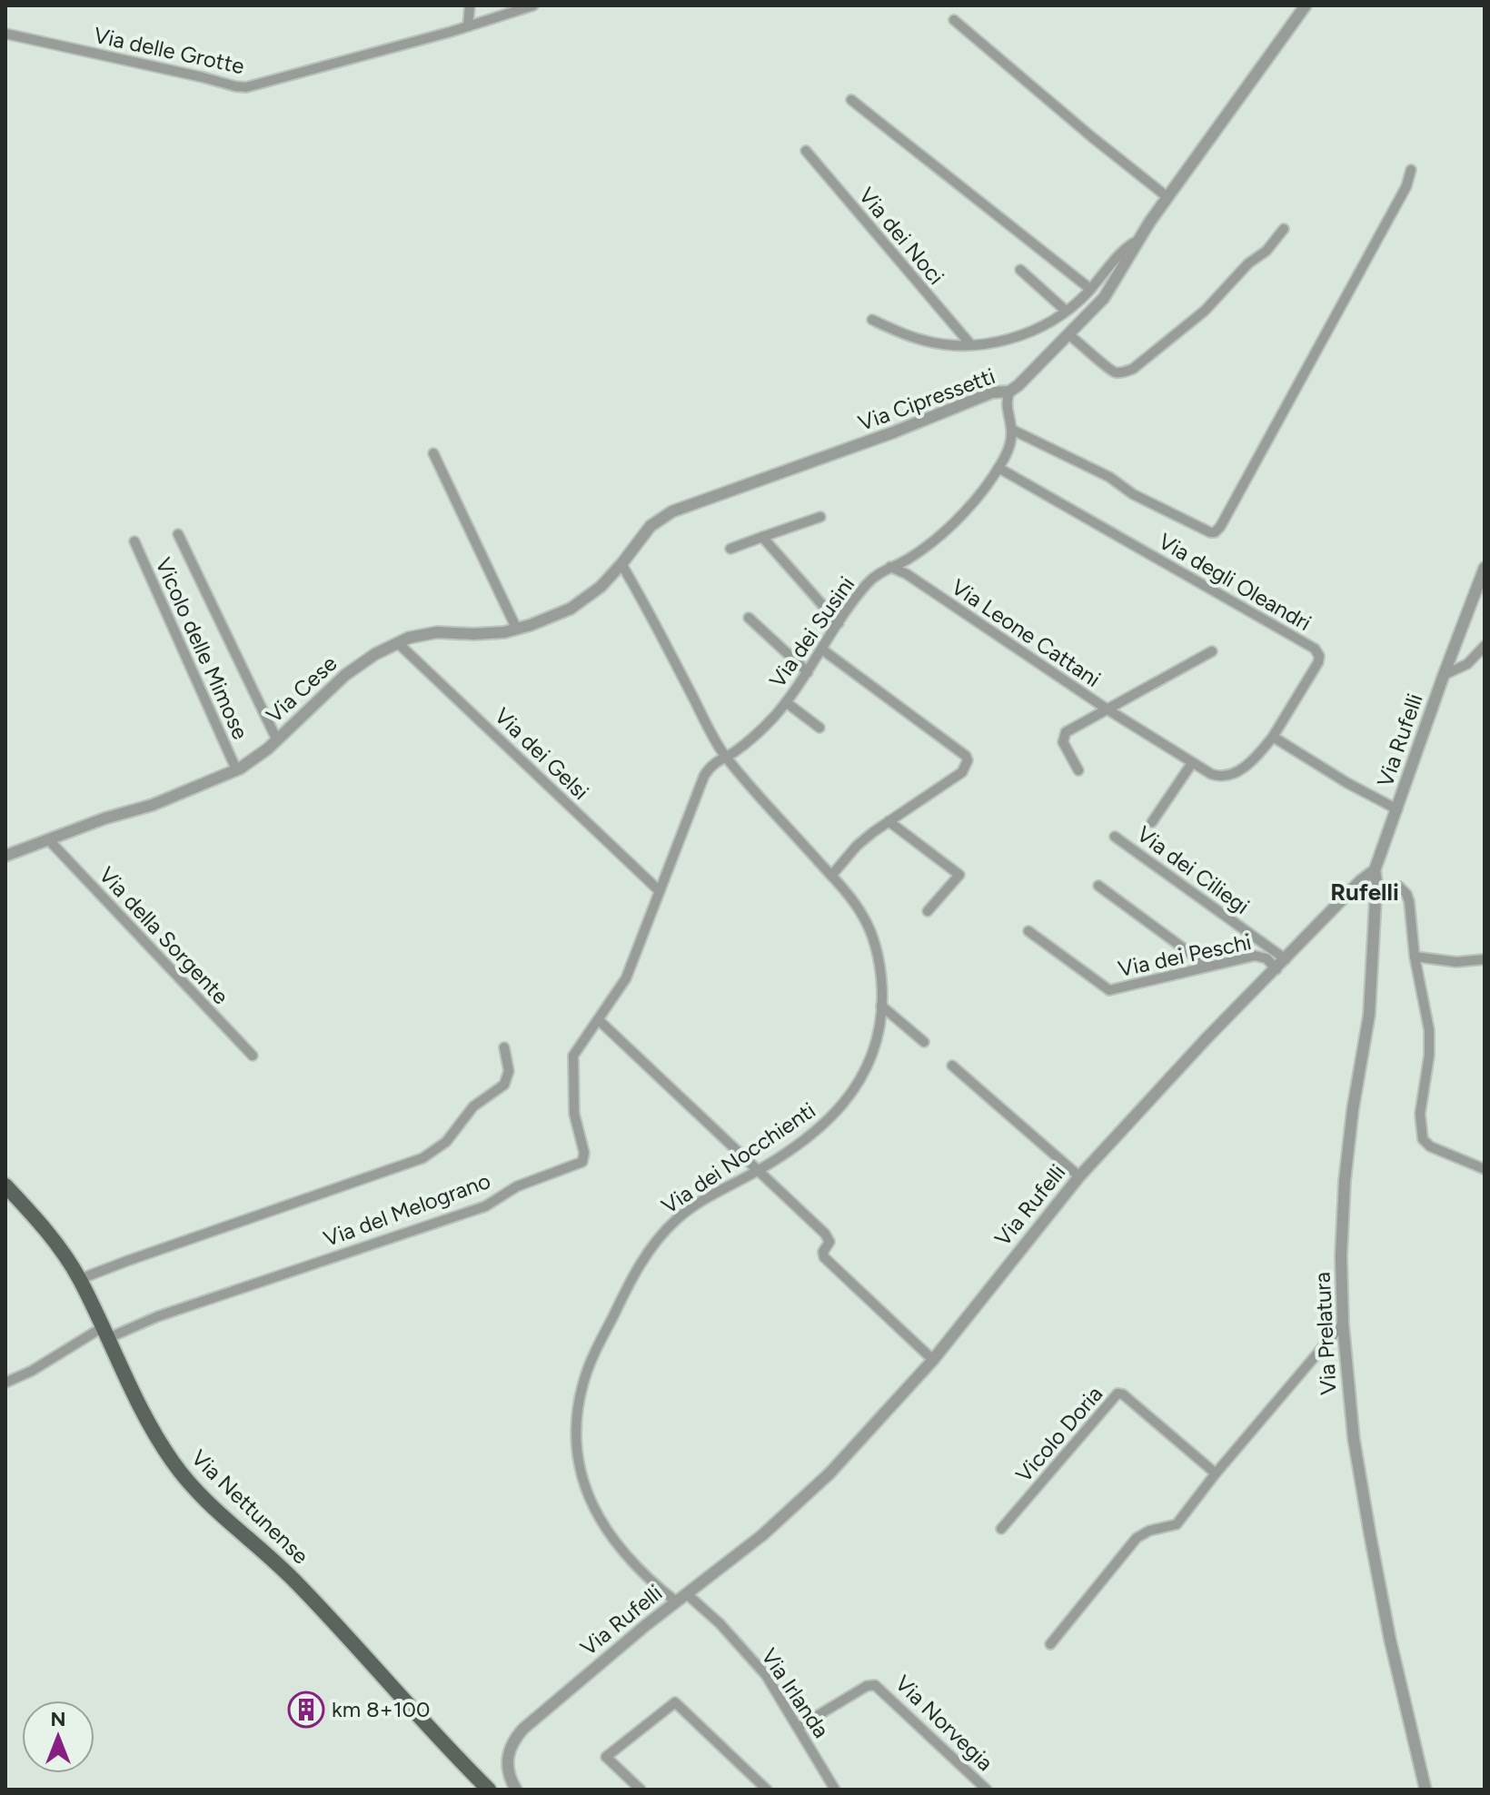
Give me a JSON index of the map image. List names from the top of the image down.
{
  "streets": {
    "main road": ["Via Nettunense"],
    "street": [
      "Via delle Grotte",
      "Via dei Noci",
      "Via Cipressetti",
      "Via degli Oleandri",
      "Via dei Susini",
      "Via Leone Cattani",
      "Vicolo delle Mimose",
      "Via Cese",
      "Via Rufelli",
      "Via dei Gelsi",
      "Via dei Ciliegi",
      "Via della Sorgente",
      "Via dei Peschi",
      "Via dei Nocchienti",
      "Via del Melograno",
      "Via Prelatura",
      "Vicolo Doria",
      "Via Irlanda",
      "Via Norvegia"
    ]
  },
  "crossings": [
    ["Via Cipressetti", "Via dei Susini"],
    ["Via Cipressetti", "Via Cese"],
    ["Via Cipressetti", "Via dei Nocchienti"],
    ["Via degli Oleandri", "Via dei Susini"],
    ["Via degli Oleandri", "Via Leone Cattani"],
    ["Via dei Susini", "Via Leone Cattani"],
    ["Via dei Susini", "Via dei Nocchienti"],
    ["Via dei Susini", "Via del Melograno"],
    ["Vicolo delle Mimose", "Via Cese"],
    ["Via Cese", "Via dei Gelsi"],
    ["Via Cese", "Via della Sorgente"],
    ["Via Cese", "Via dei Nocchienti"],
    ["Via Rufelli", "Via dei Ciliegi"],
    ["Via Rufelli", "Via dei Peschi"],
    ["Via Rufelli", "Via dei Nocchienti"],
    ["Via Rufelli", "Via Prelatura"],
    ["Via Rufelli", "Via Irlanda"],
    ["Via dei Gelsi", "Via del Melograno"],
    ["Via dei Nocchienti", "Via del Melograno"],
    ["Via dei Nocchienti", "Via Irlanda"],
    ["Via del Melograno", "Via Nettunense"],
    ["Via Irlanda", "Via Norvegia"]
  ],
  "districts": ["Rufelli"],
  "places": {
    "building": ["km 8+100"]
  },
  "north": "top"
}
